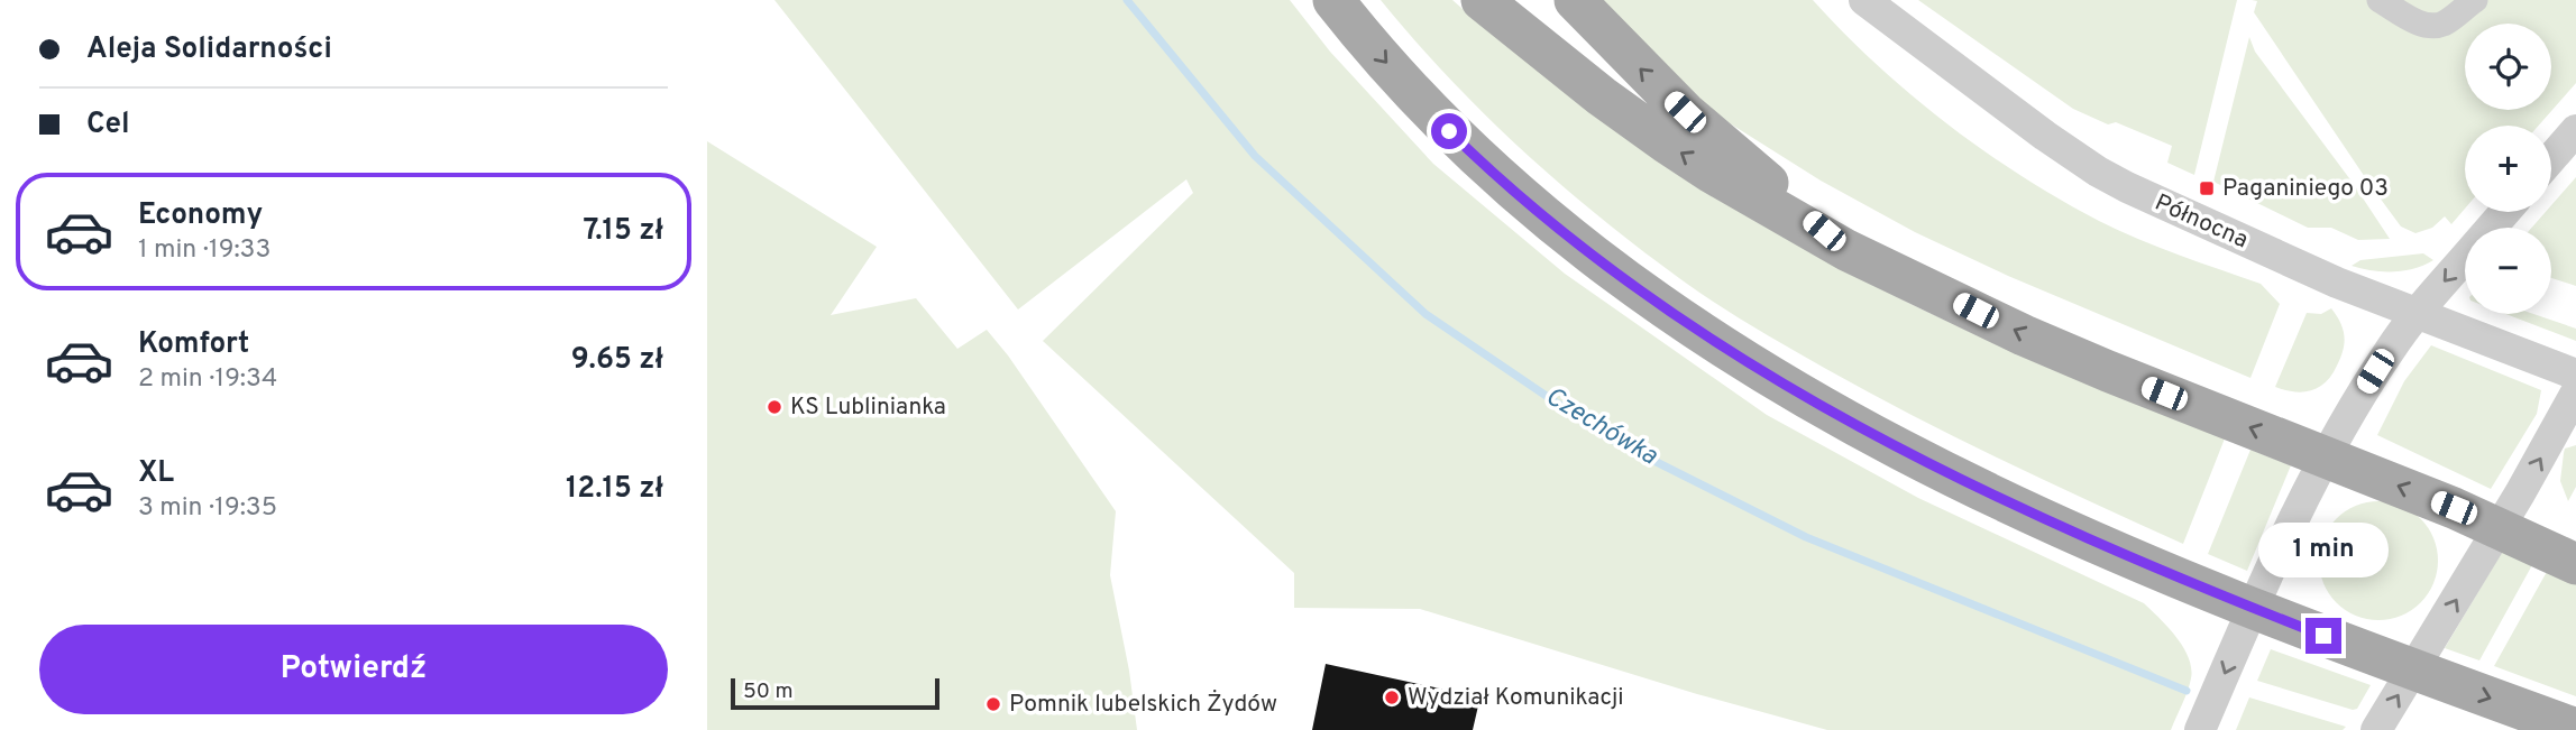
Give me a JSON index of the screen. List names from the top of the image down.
{
  "streets": {
    "street": ["Północna"]
  },
  "water": ["Czechówka"],
  "places": {
    "transit": ["Paganiniego 03"],
    "other": ["KS Lublinianka", "Wydział Komunikacji", "Pomnik lubelskich Żydów"]
  },
  "scale_bar": "50 m",
  "page": {
    "banner": ["Aleja Solidarności", "Cel"],
    "map_buttons": ["+", "−"],
    "list": [
      {
        "name": "Economy",
        "note": "1 min · 19:33",
        "value": "7.15 zł"
      },
      {
        "name": "Komfort",
        "note": "2 min · 19:34",
        "value": "9.65 zł"
      },
      {
        "name": "XL",
        "note": "3 min · 19:35",
        "value": "12.15 zł"
      }
    ],
    "bubble": "1 min",
    "buttons": "Potwierdź",
    "scale": "50 m"
  }
}
